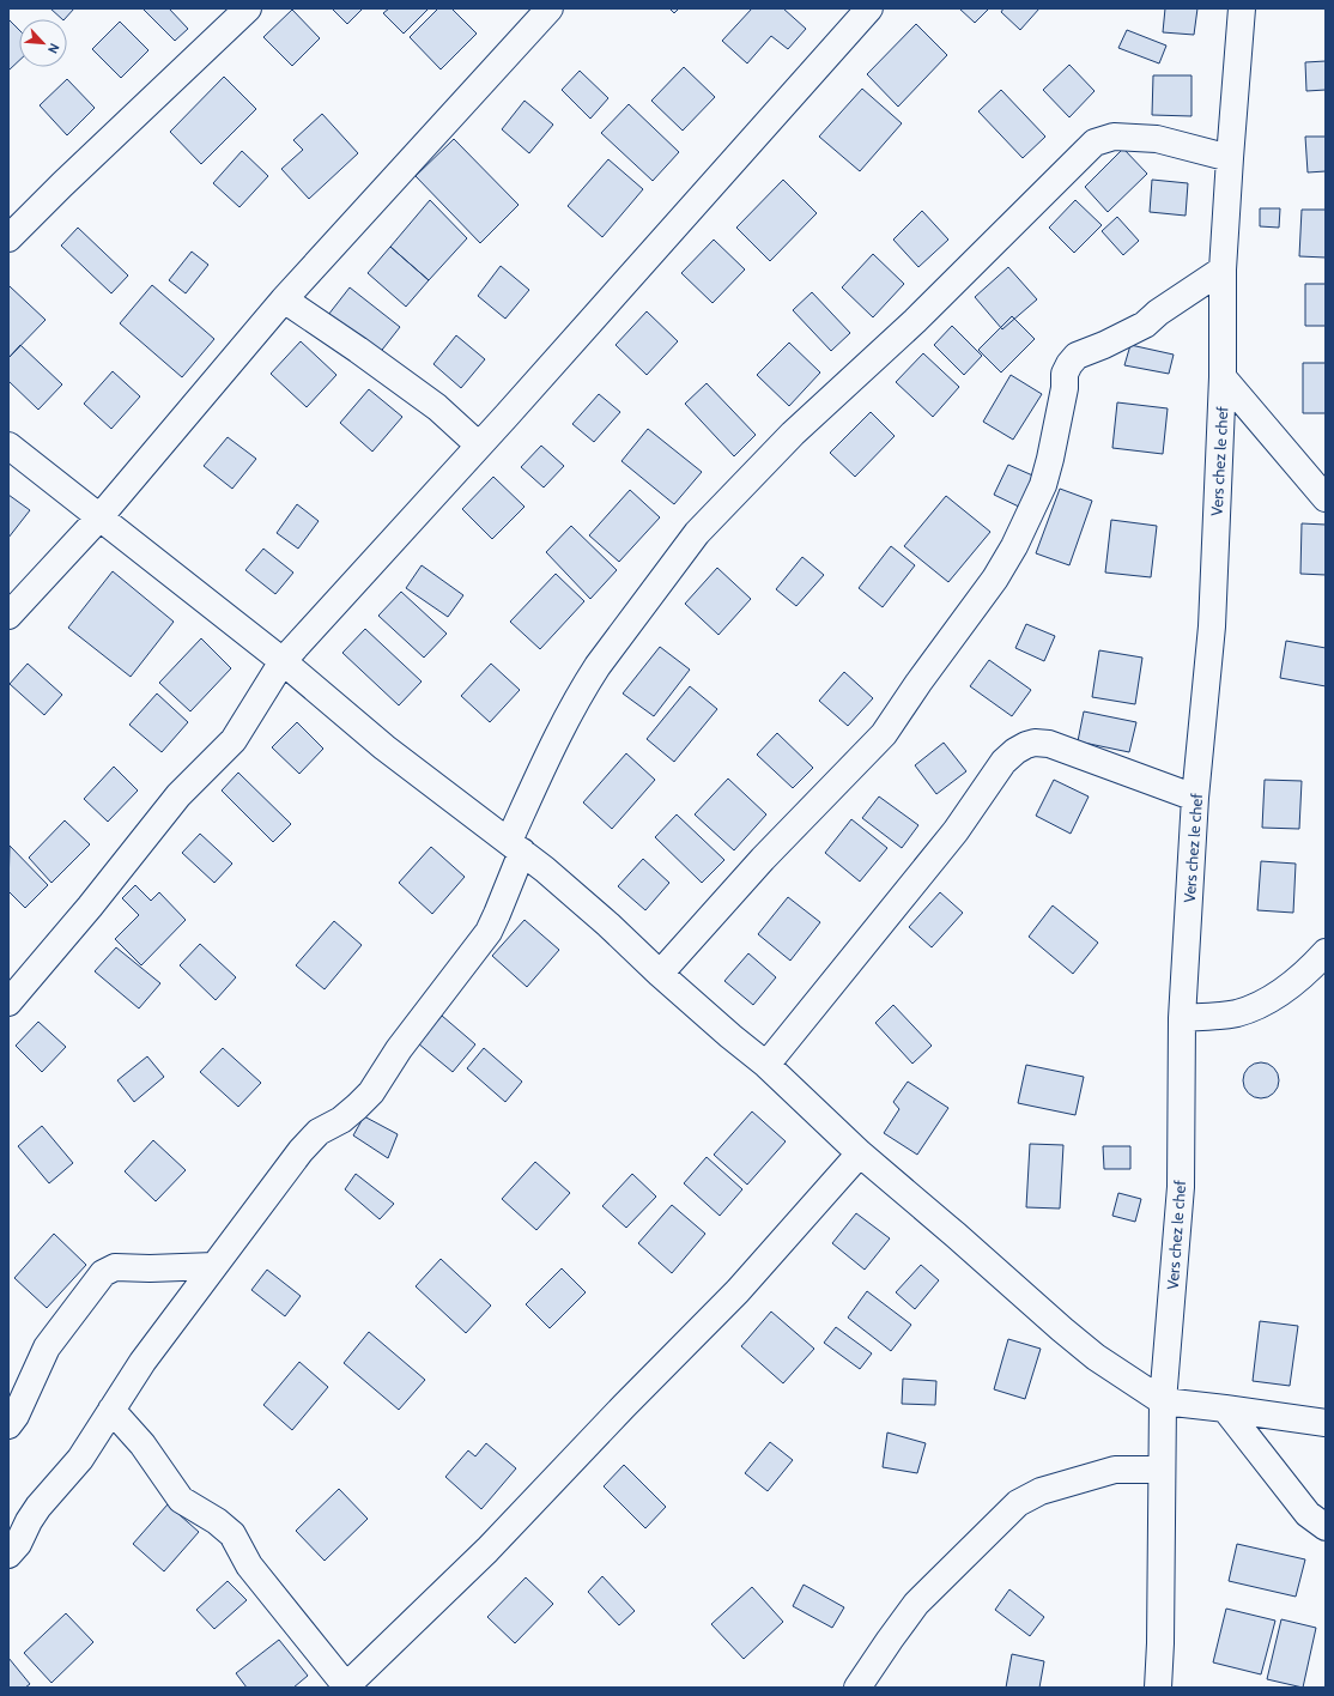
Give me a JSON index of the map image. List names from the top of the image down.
{
  "streets": {
    "street": ["Vers chez le chef"]
  },
  "north": "bottom right"
}
